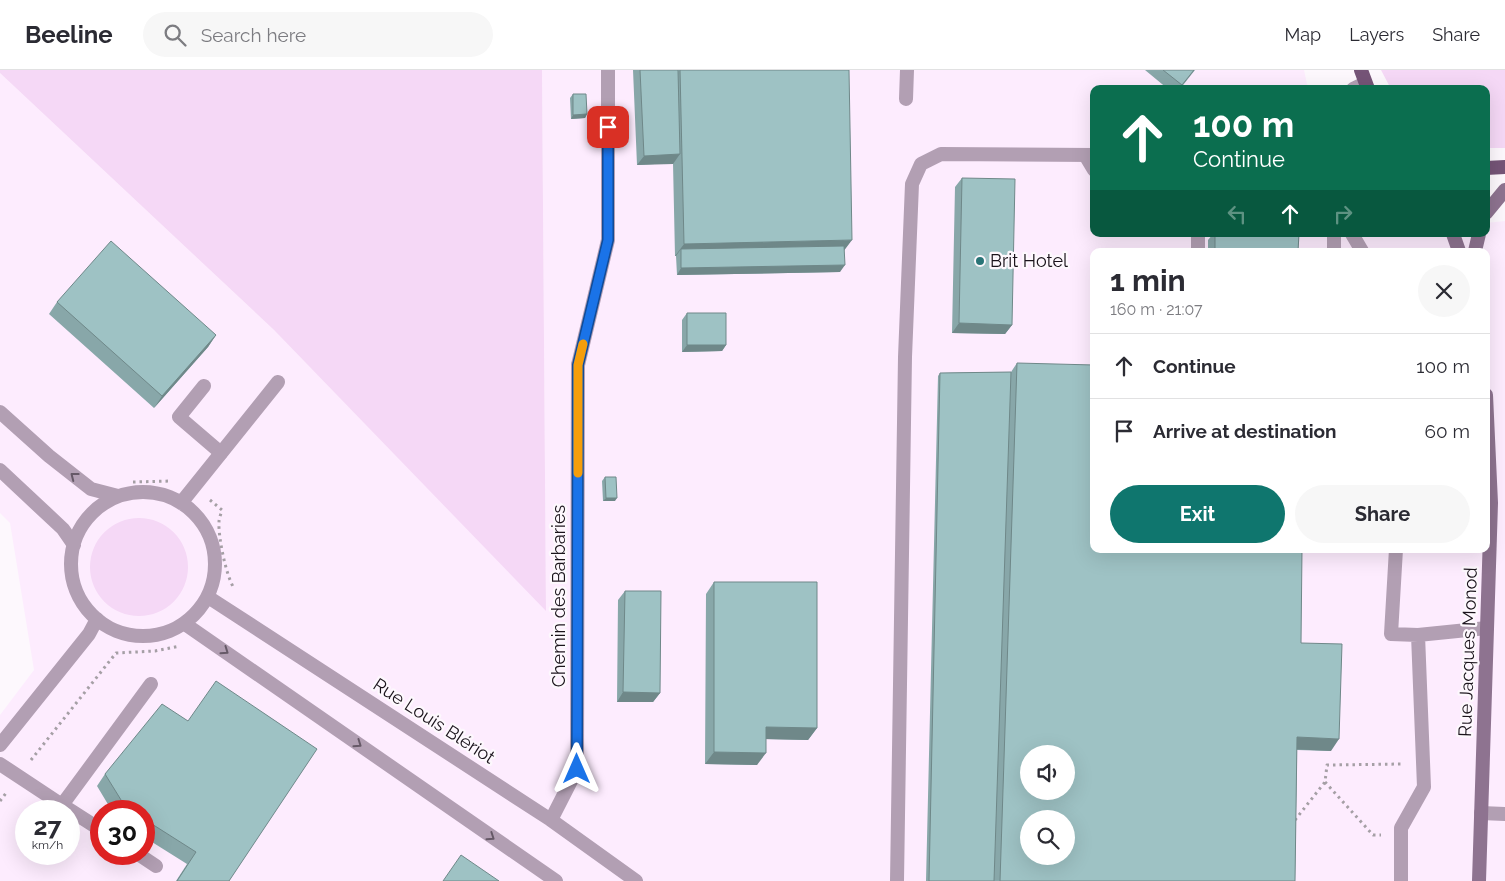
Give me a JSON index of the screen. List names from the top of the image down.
{
  "streets": {
    "main road": ["Rue Jacques Monod"],
    "street": ["Chemin des Barbaries", "Rue Louis Blériot"]
  },
  "crossings": [
    ["Chemin des Barbaries", "Rue Louis Blériot"]
  ],
  "places": ["Brit Hotel"],
  "page": {
    "header": "Beeline",
    "search": "Search here",
    "nav": ["Map", "Layers", "Share"],
    "turn": ["100 m", "Continue"],
    "heading": ["1 min", "160 m · 21:07"],
    "list": [
      {
        "name": "Continue",
        "value": "100 m"
      },
      {
        "name": "Arrive at destination",
        "value": "60 m"
      }
    ],
    "buttons": ["Exit", "Share"],
    "speed": "27 km/h",
    "limit": "30"
  }
}
